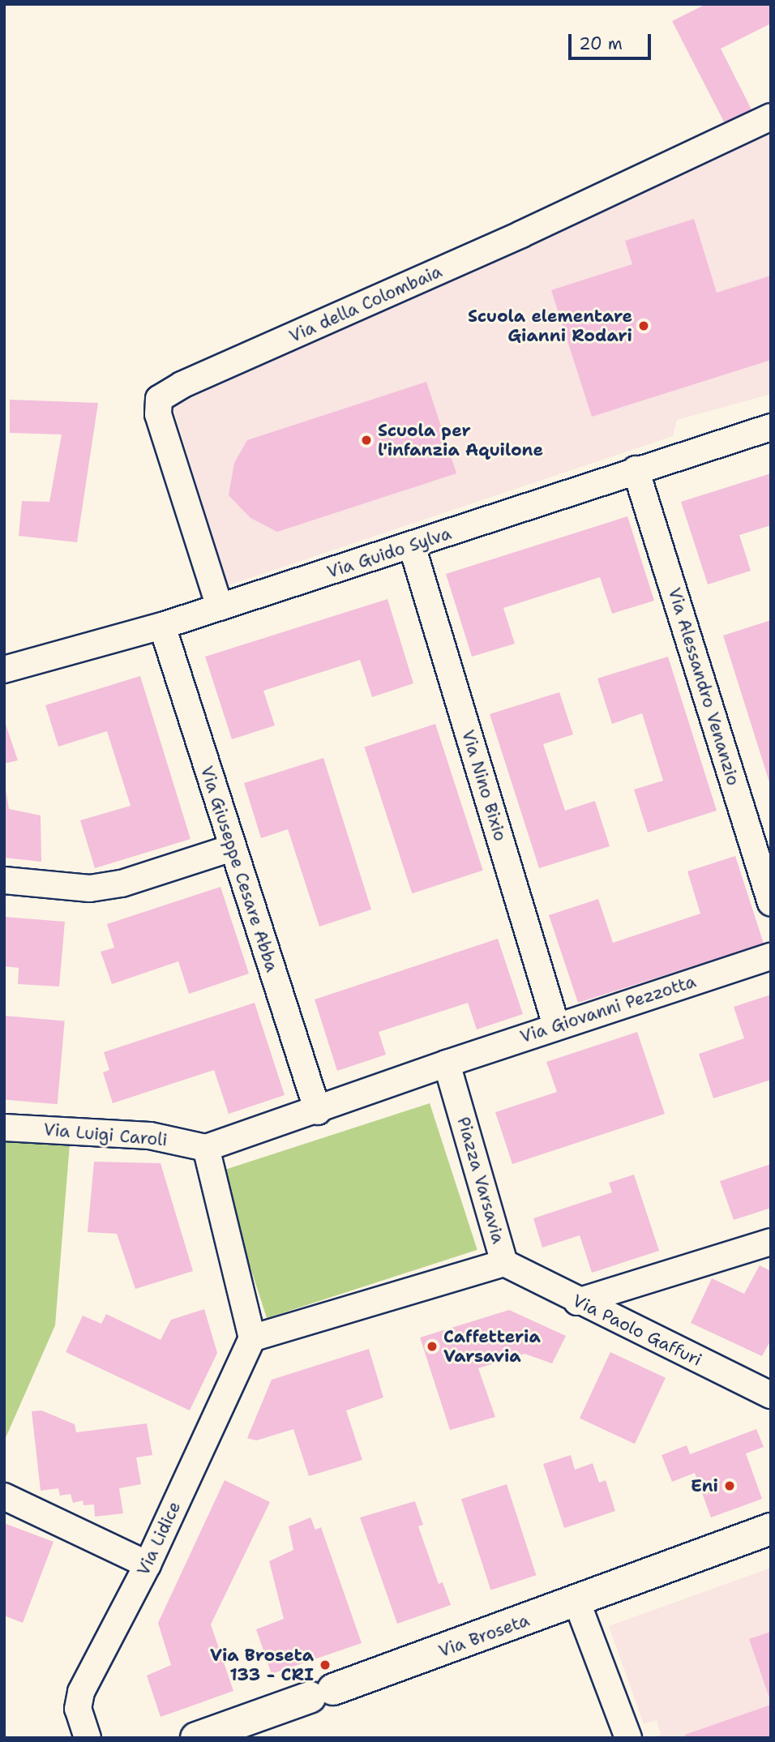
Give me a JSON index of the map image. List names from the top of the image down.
{
  "streets": {
    "street": [
      "Via della Colombaia",
      "Via Guido Sylva",
      "Via Alessandro Venanzio",
      "Via Nino Bixio",
      "Via Giuseppe Cesare Abba",
      "Via Giovanni Pezzotta",
      "Via Luigi Caroli",
      "Piazza Varsavia",
      "Via Paolo Gaffuri",
      "Via Lidice",
      "Via Broseta"
    ]
  },
  "crossings": [
    ["Via della Colombaia", "Via Guido Sylva"],
    ["Via Guido Sylva", "Via Alessandro Venanzio"],
    ["Via Guido Sylva", "Via Nino Bixio"],
    ["Via Guido Sylva", "Via Giuseppe Cesare Abba"],
    ["Via Nino Bixio", "Via Giovanni Pezzotta"],
    ["Via Giovanni Pezzotta", "Piazza Varsavia"],
    ["Piazza Varsavia", "Via Paolo Gaffuri"],
    ["Piazza Varsavia", "Via Lidice"]
  ],
  "places": [
    "Scuola elementare Gianni Rodari",
    "Scuola per l'infanzia Aquilone",
    "Caffetteria Varsavia",
    "Eni",
    "Via Broseta 133 - CRI"
  ],
  "scale_bar": "20 m"
}
